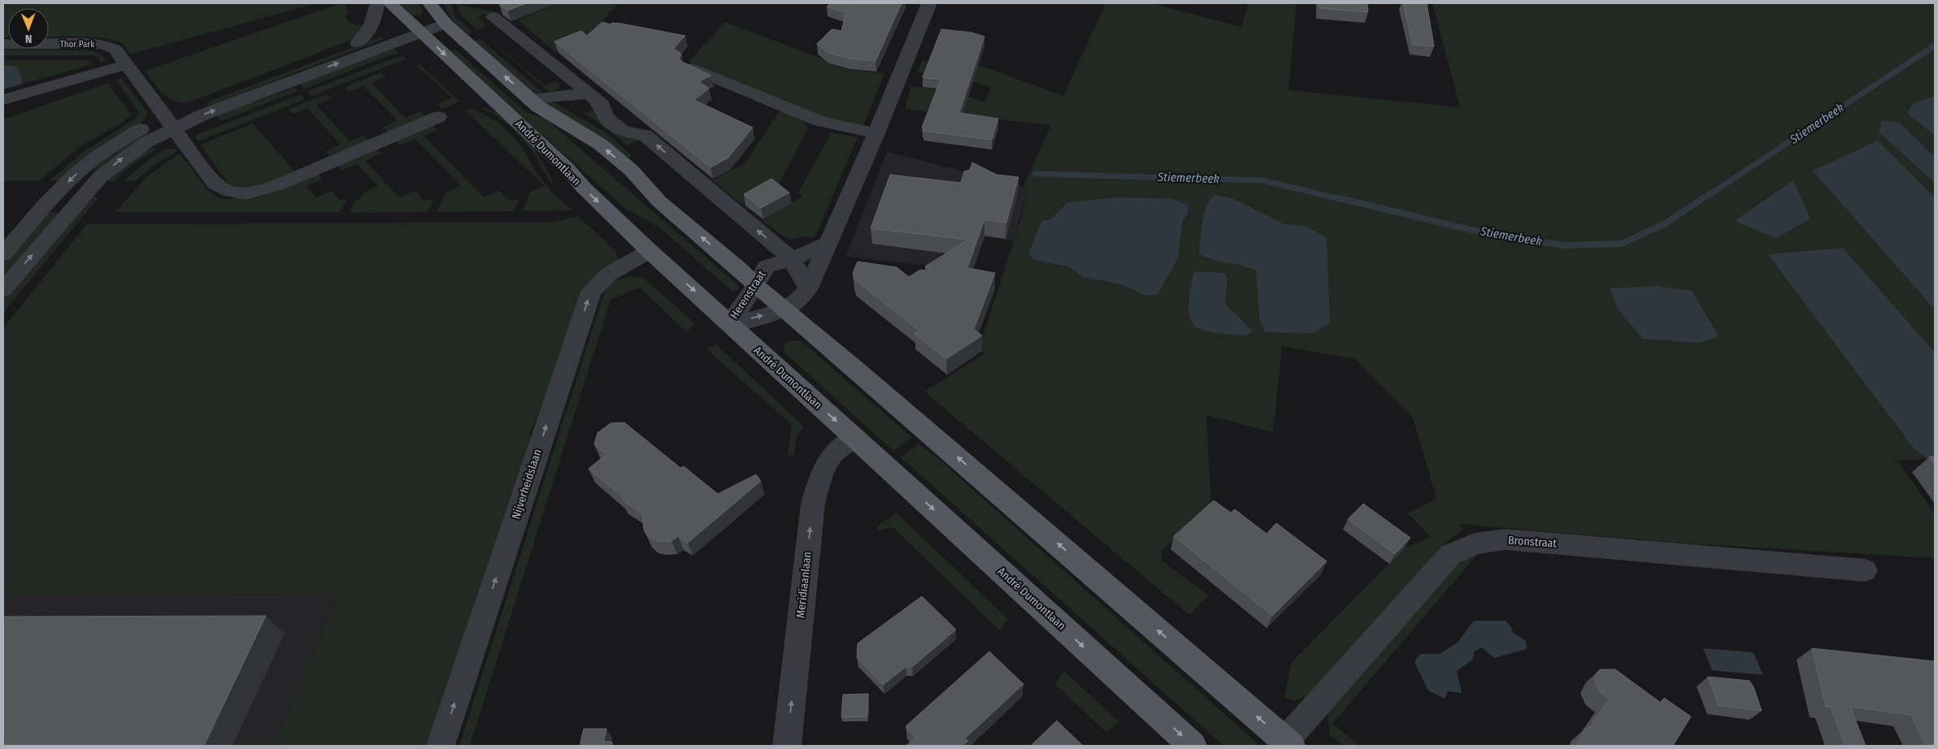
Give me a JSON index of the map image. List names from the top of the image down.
{
  "streets": {
    "main road": ["André Dumontlaan"],
    "street": [
      "Thor Park",
      "Herenstraat",
      "Nijverheidslaan",
      "Bronstraat",
      "Meridiaanlaan"
    ]
  },
  "crossings": [
    ["André Dumontlaan", "Herenstraat"],
    ["André Dumontlaan", "Nijverheidslaan"],
    ["André Dumontlaan", "Meridiaanlaan"]
  ],
  "one_way": ["Nijverheidslaan", "Meridiaanlaan"],
  "water": ["Stiemerbeek"],
  "north": "bottom"
}
